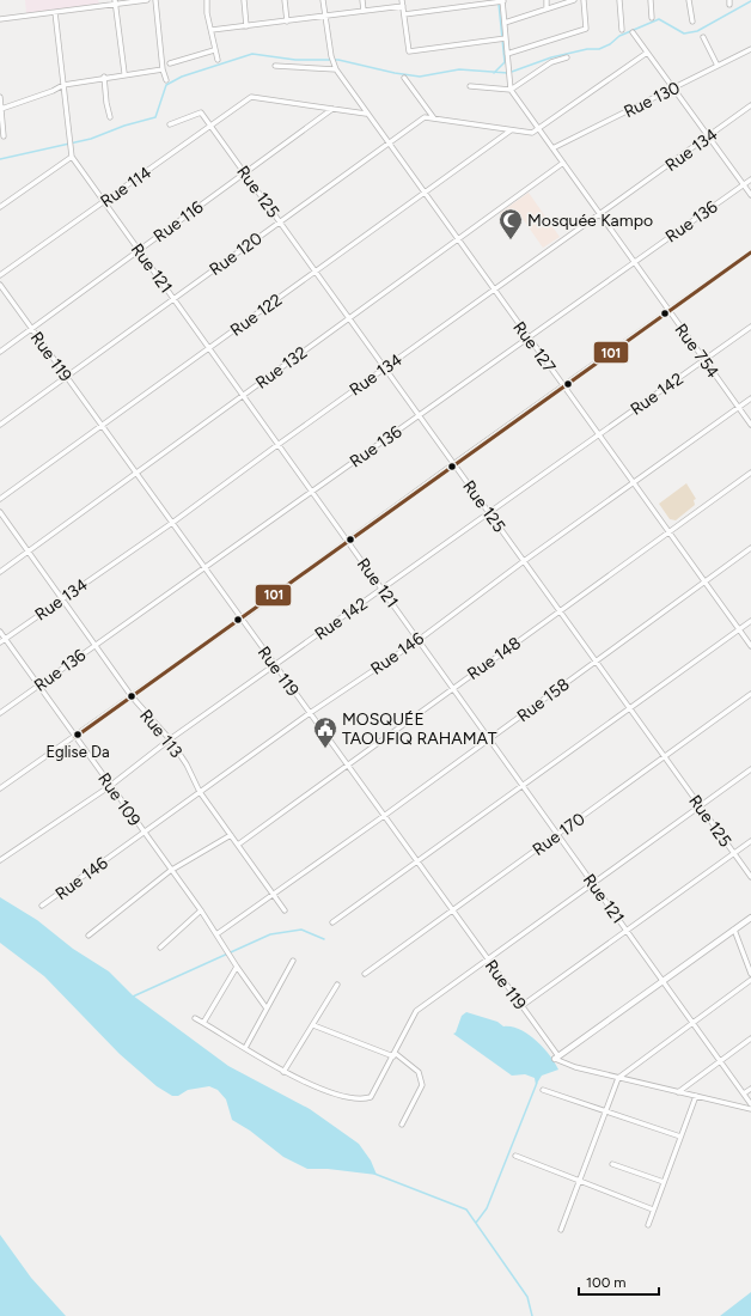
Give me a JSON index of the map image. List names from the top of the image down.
{
  "streets": {
    "street": [
      "Rue 130",
      "Rue 134",
      "Rue 114",
      "Rue 125",
      "Rue 116",
      "Rue 136",
      "Rue 120",
      "Rue 121",
      "Rue 122",
      "Rue 127",
      "Rue 754",
      "Rue 119",
      "Rue 132",
      "Rue 142",
      "Rue 146",
      "Rue 148",
      "Rue 158",
      "Rue 113",
      "Rue 109",
      "Rue 170"
    ]
  },
  "crossings": [
    ["Rue 130", "Rue 754"],
    ["Rue 134", "Rue 125"],
    ["Rue 134", "Rue 121"],
    ["Rue 134", "Rue 127"],
    ["Rue 134", "Rue 754"],
    ["Rue 134", "Rue 119"],
    ["Rue 134", "Rue 113"],
    ["Rue 134", "Rue 109"],
    ["Rue 114", "Rue 125"],
    ["Rue 114", "Rue 116"],
    ["Rue 114", "Rue 121"],
    ["Rue 125", "Rue 116"],
    ["Rue 125", "Rue 136"],
    ["Rue 125", "Rue 120"],
    ["Rue 125", "Rue 122"],
    ["Rue 125", "Rue 132"],
    ["Rue 125", "Rue 142"],
    ["Rue 125", "Rue 146"],
    ["Rue 125", "Rue 148"],
    ["Rue 125", "Rue 158"],
    ["Rue 125", "Rue 170"],
    ["Rue 116", "Rue 121"],
    ["Rue 116", "Rue 119"],
    ["Rue 136", "Rue 121"],
    ["Rue 136", "Rue 127"],
    ["Rue 136", "Rue 754"],
    ["Rue 136", "Rue 119"],
    ["Rue 136", "Rue 113"],
    ["Rue 136", "Rue 109"],
    ["Rue 120", "Rue 121"],
    ["Rue 120", "Rue 122"],
    ["Rue 120", "Rue 127"],
    ["Rue 120", "Rue 754"],
    ["Rue 120", "Rue 119"],
    ["Rue 121", "Rue 122"],
    ["Rue 121", "Rue 132"],
    ["Rue 121", "Rue 142"],
    ["Rue 121", "Rue 146"],
    ["Rue 121", "Rue 148"],
    ["Rue 121", "Rue 158"],
    ["Rue 121", "Rue 170"],
    ["Rue 122", "Rue 127"],
    ["Rue 122", "Rue 119"],
    ["Rue 127", "Rue 132"],
    ["Rue 127", "Rue 142"],
    ["Rue 127", "Rue 146"],
    ["Rue 127", "Rue 148"],
    ["Rue 127", "Rue 158"],
    ["Rue 754", "Rue 132"],
    ["Rue 754", "Rue 142"],
    ["Rue 754", "Rue 146"],
    ["Rue 119", "Rue 132"],
    ["Rue 119", "Rue 142"],
    ["Rue 119", "Rue 146"],
    ["Rue 119", "Rue 148"],
    ["Rue 119", "Rue 158"],
    ["Rue 119", "Rue 170"],
    ["Rue 132", "Rue 113"],
    ["Rue 142", "Rue 113"],
    ["Rue 142", "Rue 109"],
    ["Rue 146", "Rue 113"],
    ["Rue 146", "Rue 109"],
    ["Rue 148", "Rue 113"],
    ["Rue 158", "Rue 113"],
    ["Rue 158", "Rue 109"]
  ],
  "places": {
    "mosque": ["Mosquée Kampo"],
    "other": ["Eglise Da"],
    "public building": ["MOSQUÉE TAOUFIQ RAHAMAT"]
  },
  "lines": ["transit line 101"],
  "scale_bar": "100 m"
}
